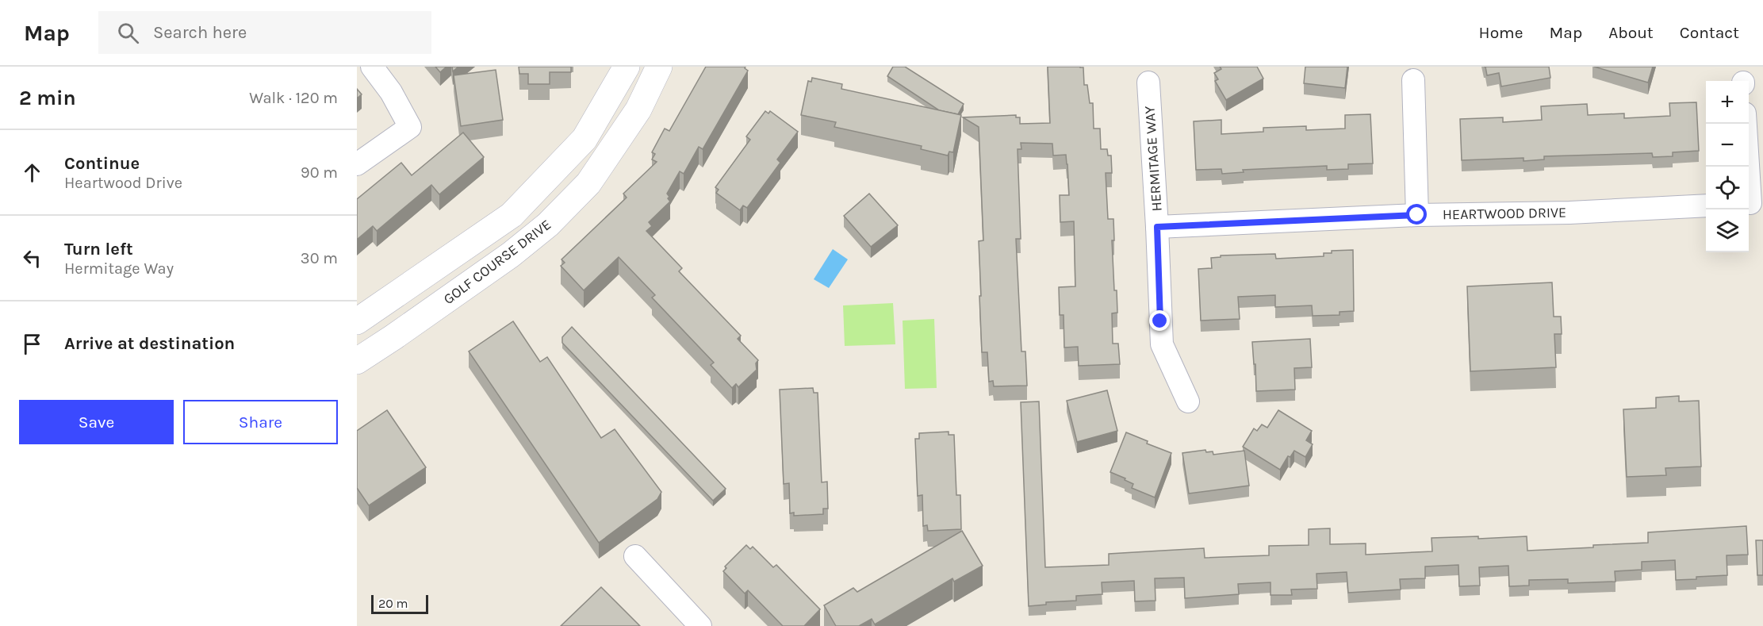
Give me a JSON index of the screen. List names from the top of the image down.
{
  "streets": {
    "street": ["HERMITAGE WAY", "HEARTWOOD DRIVE", "GOLF COURSE DRIVE"]
  },
  "crossings": [
    ["HERMITAGE WAY", "HEARTWOOD DRIVE"]
  ],
  "scale_bar": "20 m",
  "page": {
    "header": "Map",
    "search": "Search here",
    "nav": [
      "Home",
      "Map",
      "About",
      "Contact"
    ],
    "heading": ["2 min", "Walk · 120 m"],
    "map_buttons": ["+", "−"],
    "list": [
      ["Continue", "Heartwood Drive", "90 m"],
      ["Turn left", "Hermitage Way", "30 m"],
      "Arrive at destination"
    ],
    "buttons": ["Save", "Share"],
    "scale": "20 m"
  }
}
